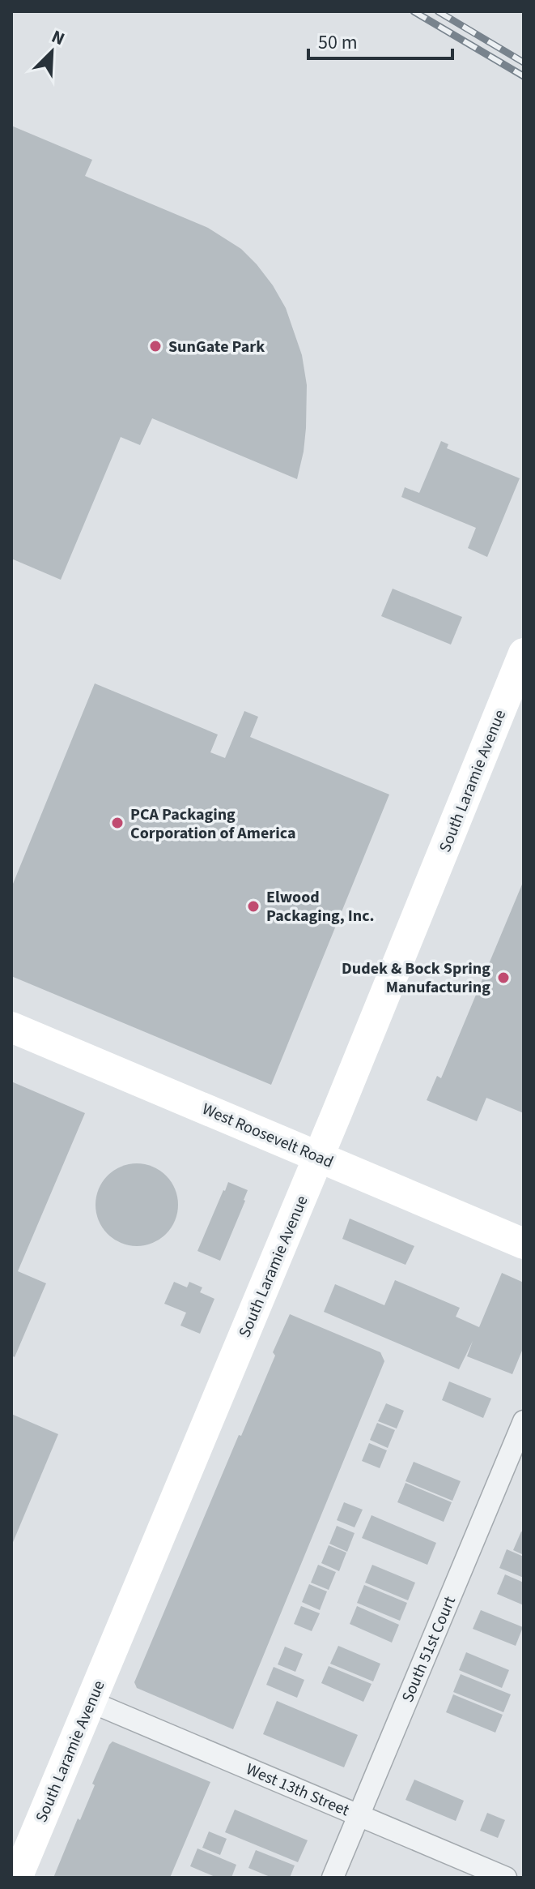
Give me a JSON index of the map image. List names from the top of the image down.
{
  "streets": {
    "main road": ["South Laramie Avenue", "West Roosevelt Road"],
    "street": ["South 51st Court", "West 13th Street"]
  },
  "crossings": [
    ["South Laramie Avenue", "West Roosevelt Road"],
    ["South Laramie Avenue", "West 13th Street"],
    ["South 51st Court", "West 13th Street"]
  ],
  "places": [
    "SunGate Park",
    "PCA Packaging Corporation of America",
    "Elwood Packaging, Inc.",
    "Dudek & Bock Spring Manufacturing"
  ],
  "scale_bar": "50 m",
  "north": "top right"
}
